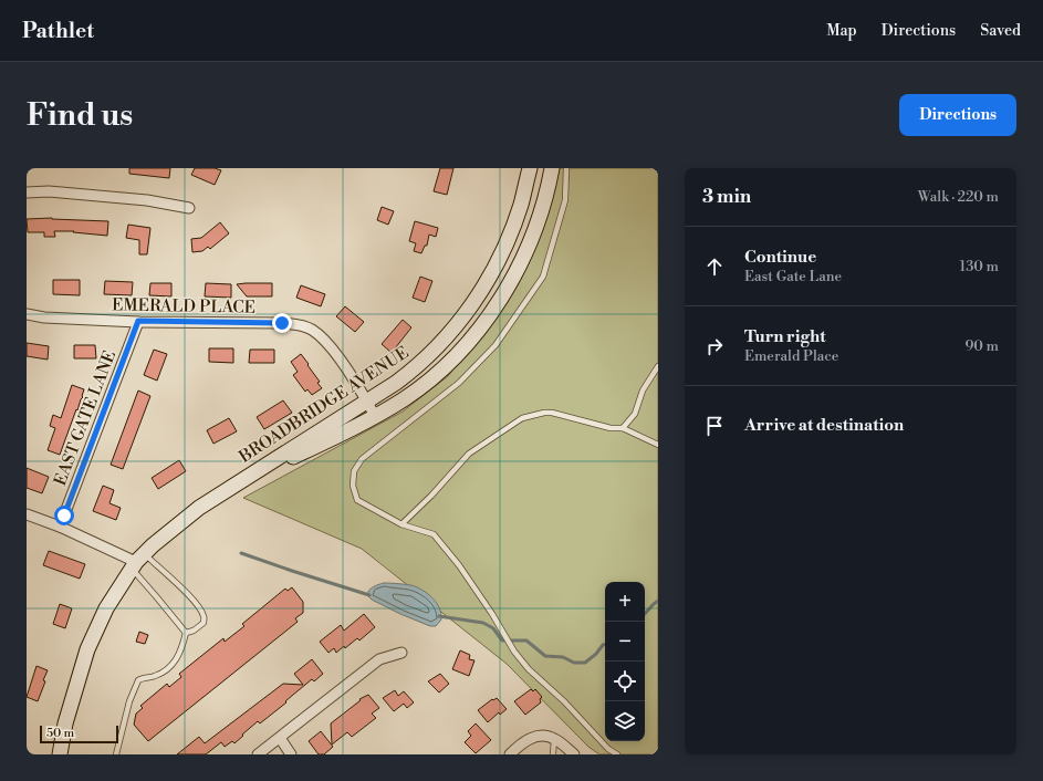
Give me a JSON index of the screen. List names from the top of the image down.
{
  "streets": {
    "main road": ["BROADBRIDGE AVENUE"],
    "street": ["EMERALD PLACE", "EAST GATE LANE"]
  },
  "crossings": [
    ["EMERALD PLACE", "BROADBRIDGE AVENUE"],
    ["EMERALD PLACE", "EAST GATE LANE"]
  ],
  "scale_bar": "50 m",
  "page": {
    "header": "Pathlet",
    "nav": ["Map", "Directions", "Saved"],
    "buttons": "Directions",
    "title": "Find us",
    "heading": ["3 min", "Walk · 220 m"],
    "list": [
      ["Continue", "East Gate Lane", "130 m"],
      ["Turn right", "Emerald Place", "90 m"],
      "Arrive at destination"
    ],
    "map_buttons": ["+", "−"],
    "scale": "50 m"
  }
}
